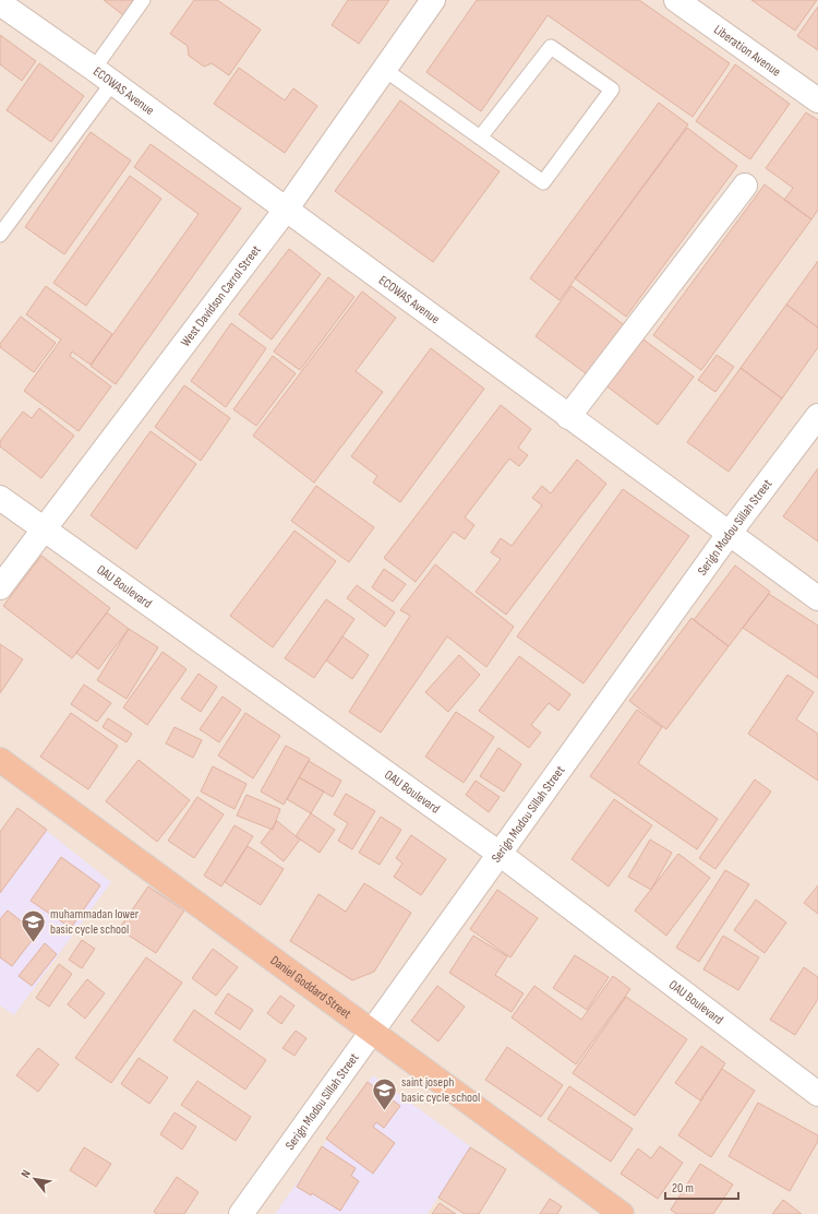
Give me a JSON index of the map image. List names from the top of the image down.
{
  "streets": {
    "highway": ["Daniel Goddard Street"],
    "street": [
      "Liberation Avenue",
      "ECOWAS Avenue",
      "West Davidson Carrol Street",
      "Serign Modou Sillah Street",
      "OAU Boulevard"
    ]
  },
  "crossings": [
    ["ECOWAS Avenue", "West Davidson Carrol Street"],
    ["ECOWAS Avenue", "Serign Modou Sillah Street"],
    ["West Davidson Carrol Street", "OAU Boulevard"],
    ["Serign Modou Sillah Street", "OAU Boulevard"],
    ["Serign Modou Sillah Street", "Daniel Goddard Street"]
  ],
  "places": {
    "school or university": ["muhammadan lower basic cycle school", "saint joseph basic cycle school"]
  },
  "scale_bar": "20 m",
  "north": "top left"
}
